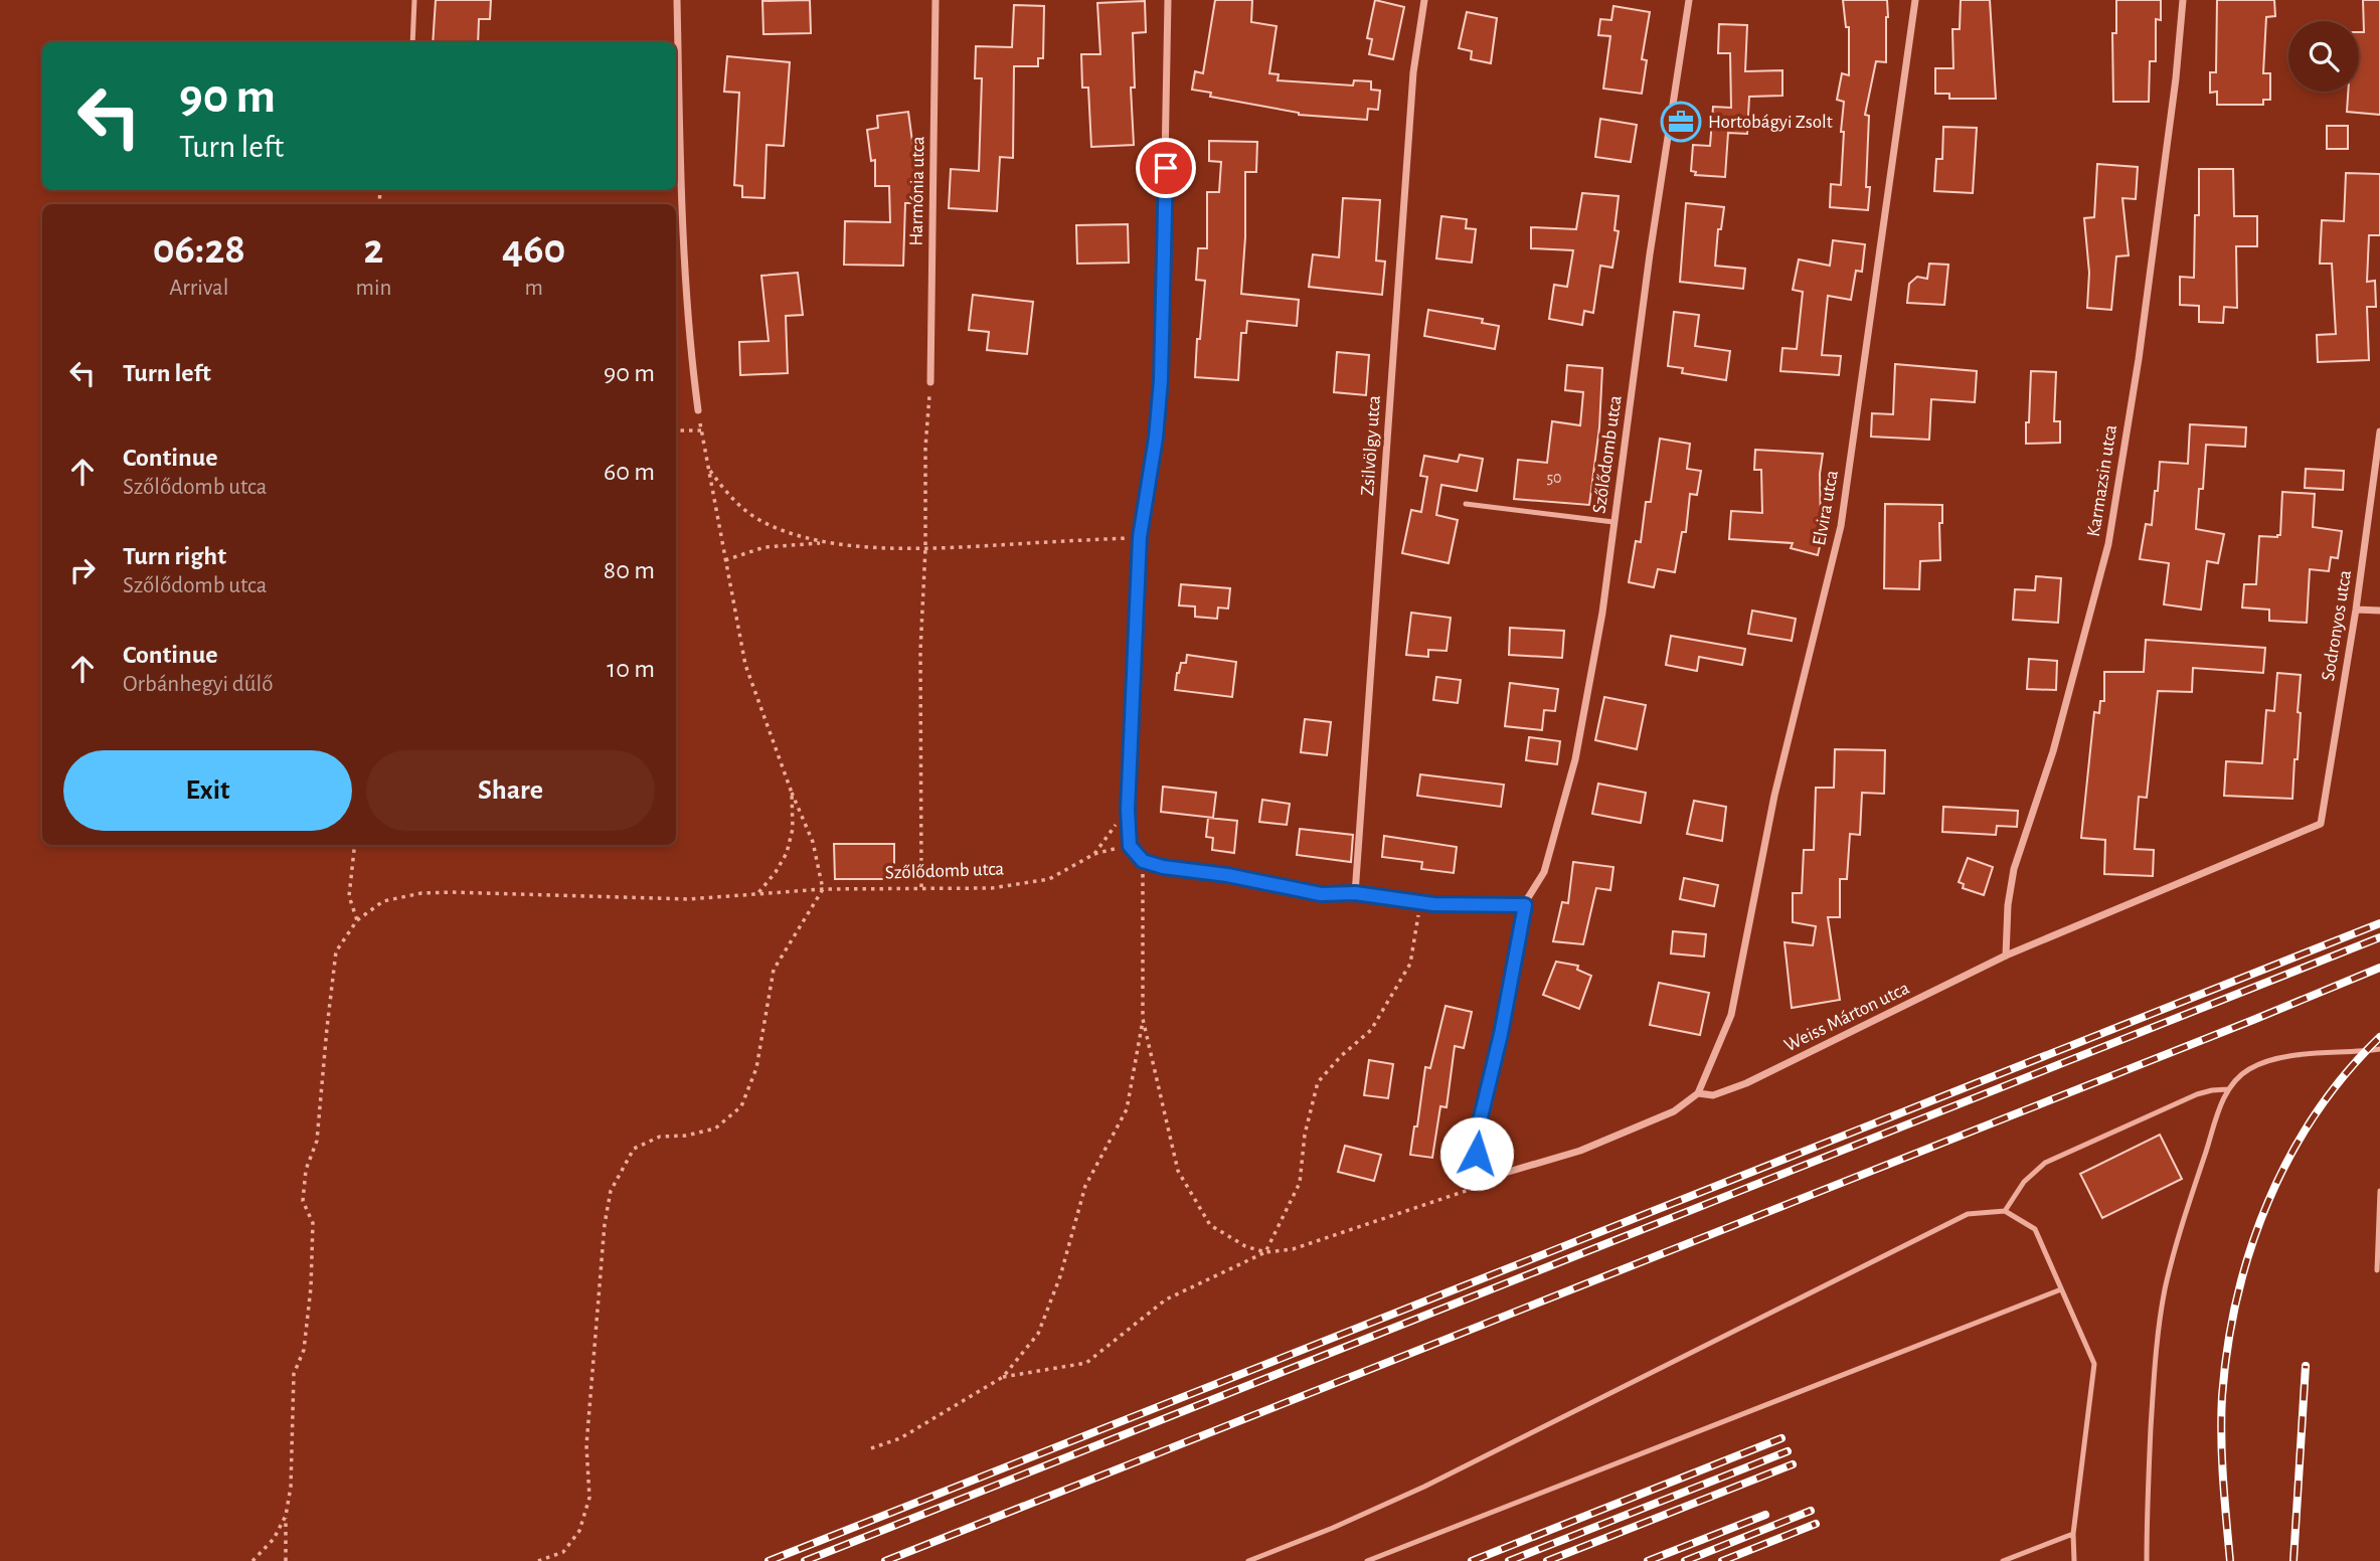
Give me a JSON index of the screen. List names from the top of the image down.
{
  "streets": {
    "street": [
      "Harmónia utca",
      "Zsilvölgy utca",
      "Szőlődomb utca",
      "Karmazsin utca",
      "Elvira utca",
      "Sodronyos utca",
      "Weiss Márton utca"
    ]
  },
  "crossings": [
    ["Karmazsin utca", "Weiss Márton utca"],
    ["Elvira utca", "Weiss Márton utca"],
    ["Sodronyos utca", "Weiss Márton utca"]
  ],
  "places": {
    "office": ["Hortobágyi Zsolt"]
  },
  "house_numbers": ["50"],
  "page": {
    "turn": ["90 m", "Turn left"],
    "eta": [
      "06:28",
      "Arrival",
      "2",
      "min",
      "460",
      "m"
    ],
    "list": [
      {
        "name": "Turn left",
        "value": "90 m"
      },
      {
        "name": "Continue",
        "note": "Szőlődomb utca",
        "value": "60 m"
      },
      {
        "name": "Turn right",
        "note": "Szőlődomb utca",
        "value": "80 m"
      },
      {
        "name": "Continue",
        "note": "Orbánhegyi dűlő",
        "value": "10 m"
      }
    ],
    "buttons": ["Exit", "Share"]
  }
}
